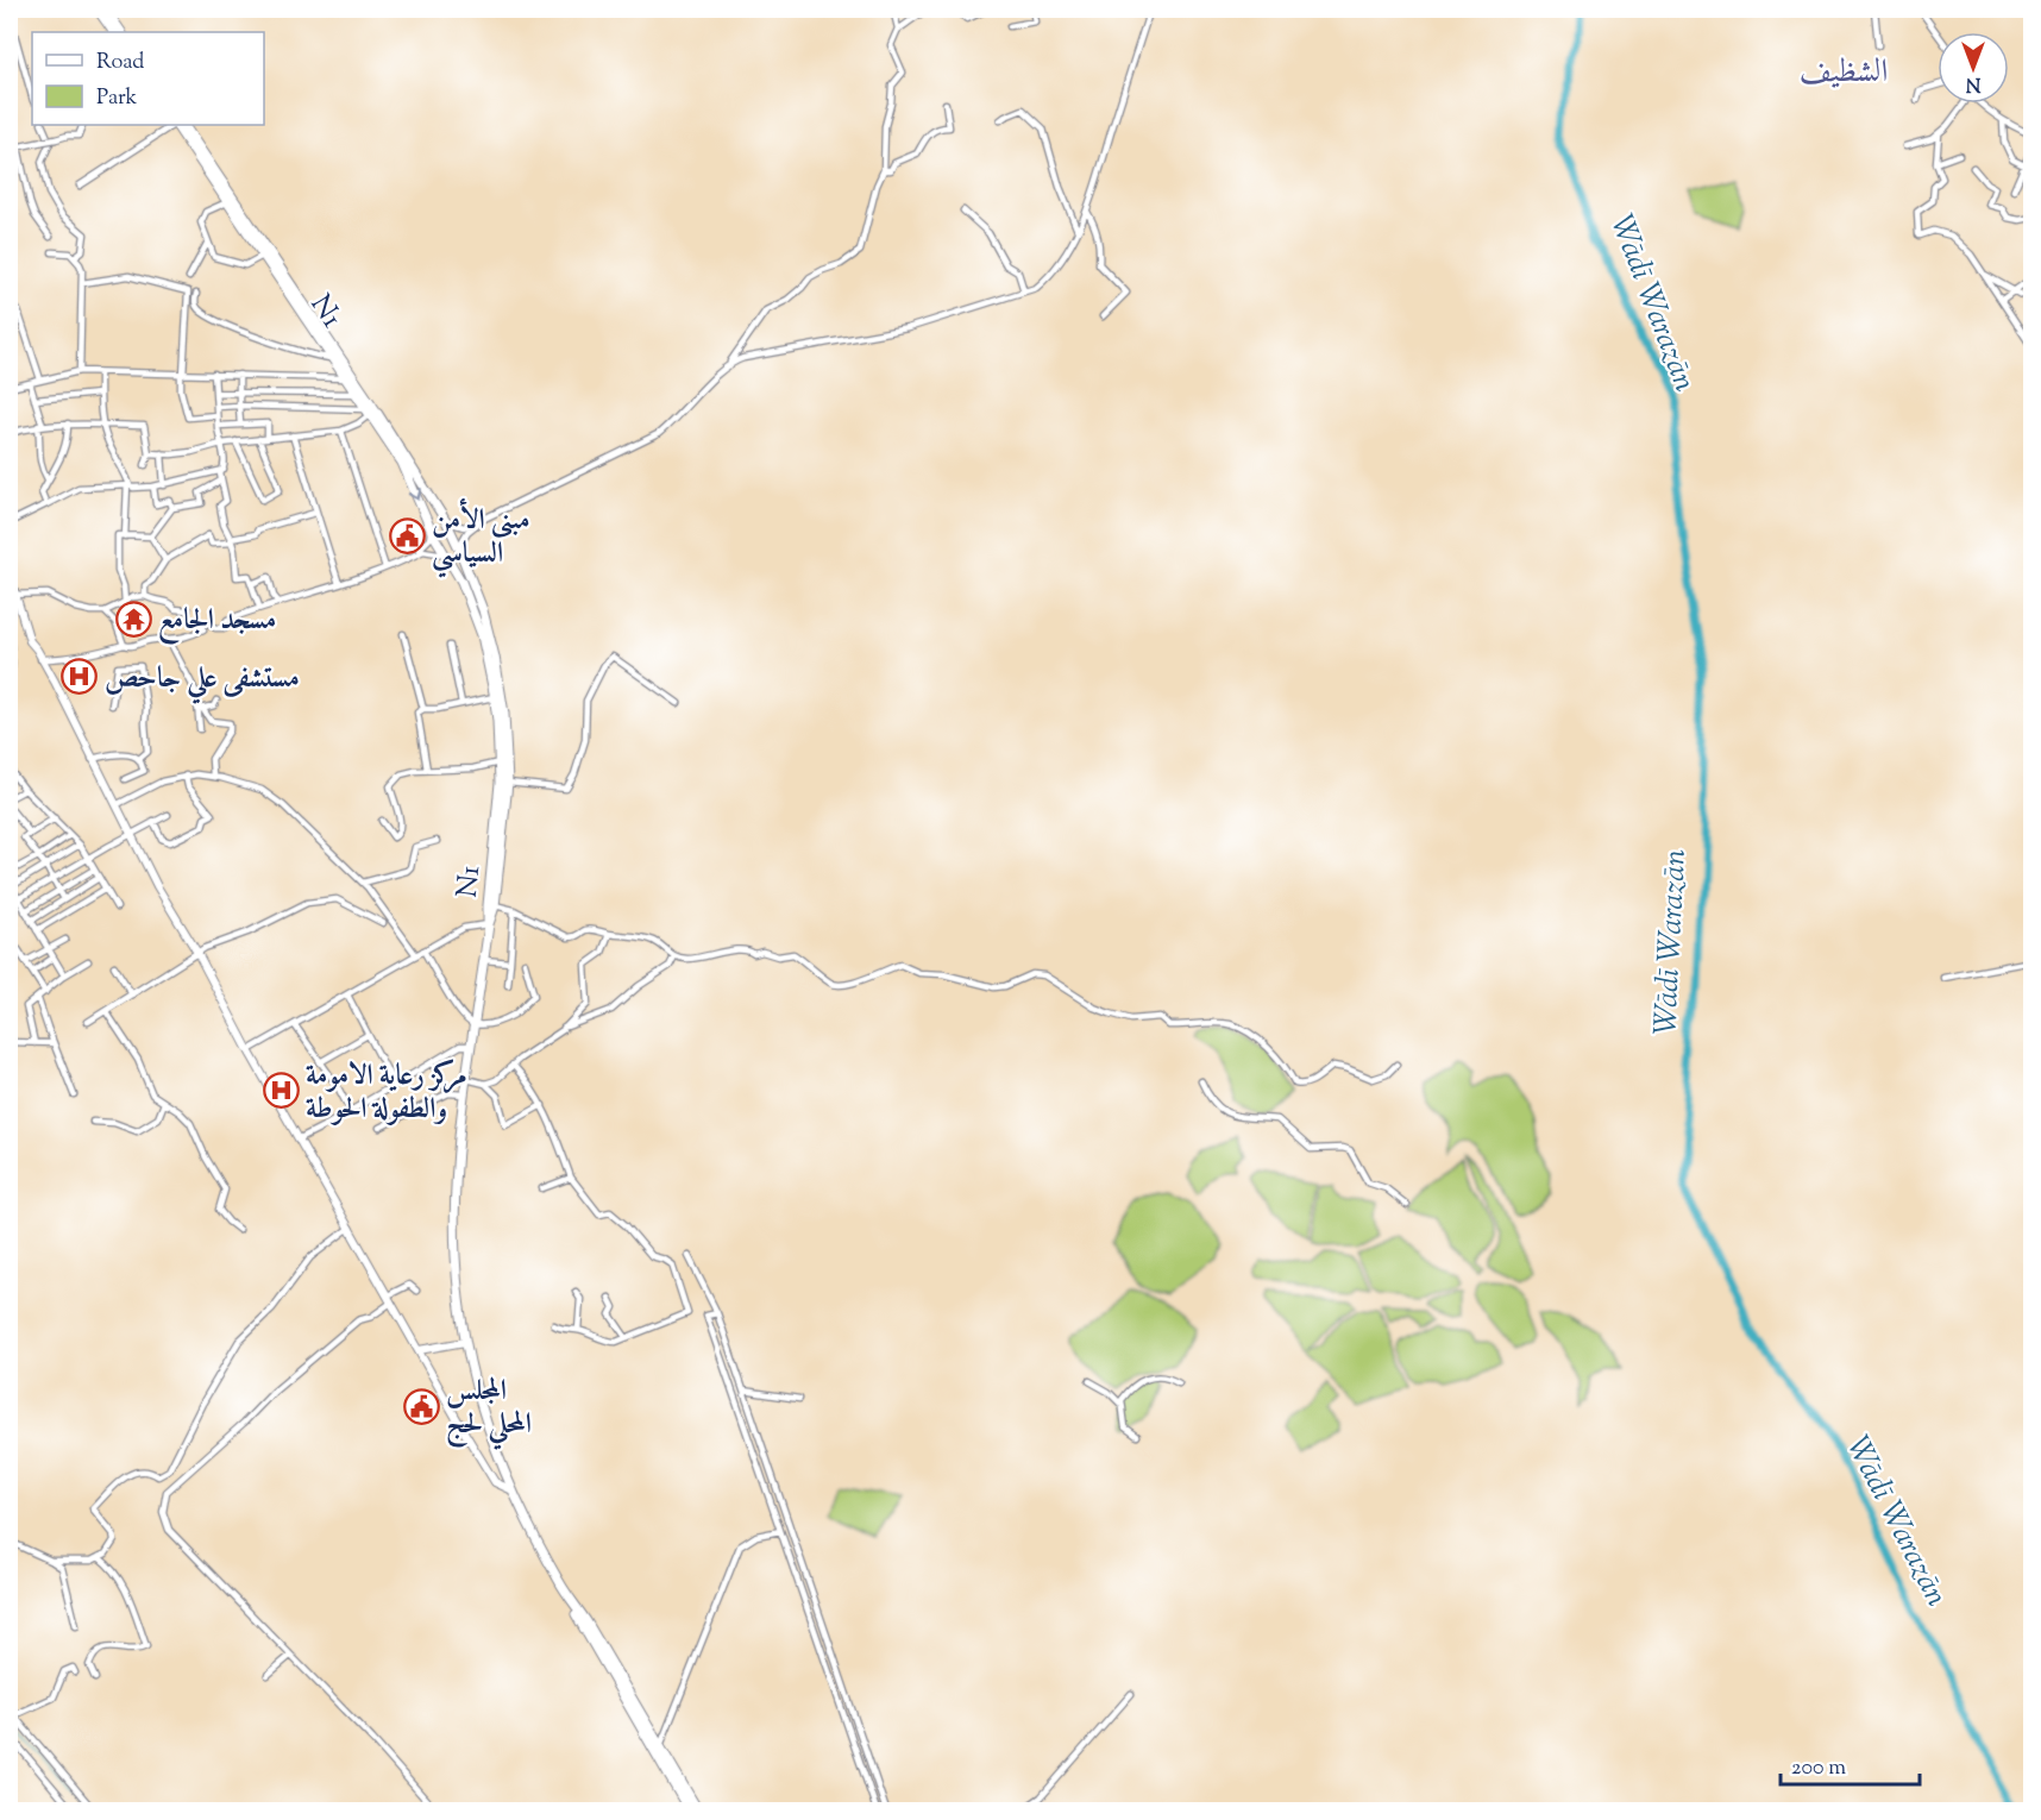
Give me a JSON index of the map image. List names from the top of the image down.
{
  "streets": {
    "highway": ["N1"]
  },
  "districts": ["الشظيف"],
  "water": ["Wādī Warazān"],
  "places": {
    "public building": ["مبنى الأمن السياسي", "المجلس المحلي لحج"],
    "temple": ["مسجد الجامع"],
    "hospital": ["مستشفى علي جاحص", "مركز رعاية الامومة والطفولة الحوطة"]
  },
  "legend": ["Road", "Park"],
  "scale_bar": "200 m",
  "north": "bottom"
}
